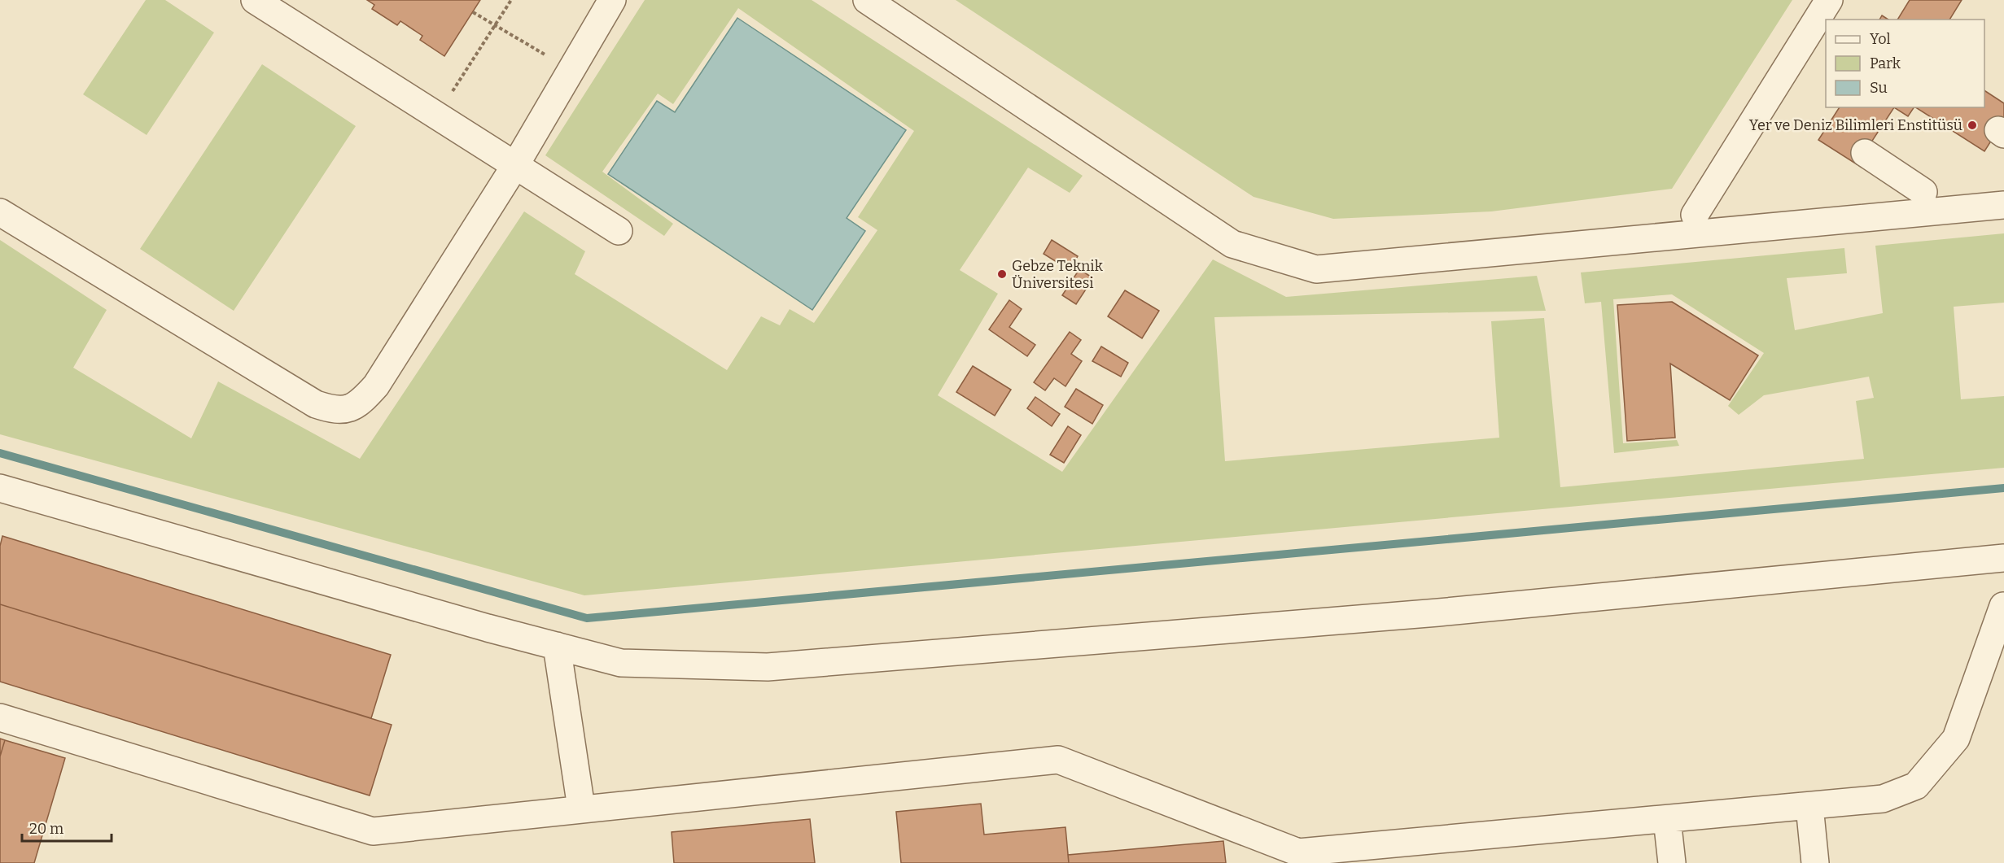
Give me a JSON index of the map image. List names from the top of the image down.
{
  "places": ["Yer ve Deniz Bilimleri Enstitüsü", "Gebze Teknik Üniversitesi"],
  "legend": ["Yol", "Park", "Su"],
  "scale_bar": "20 m"
}
